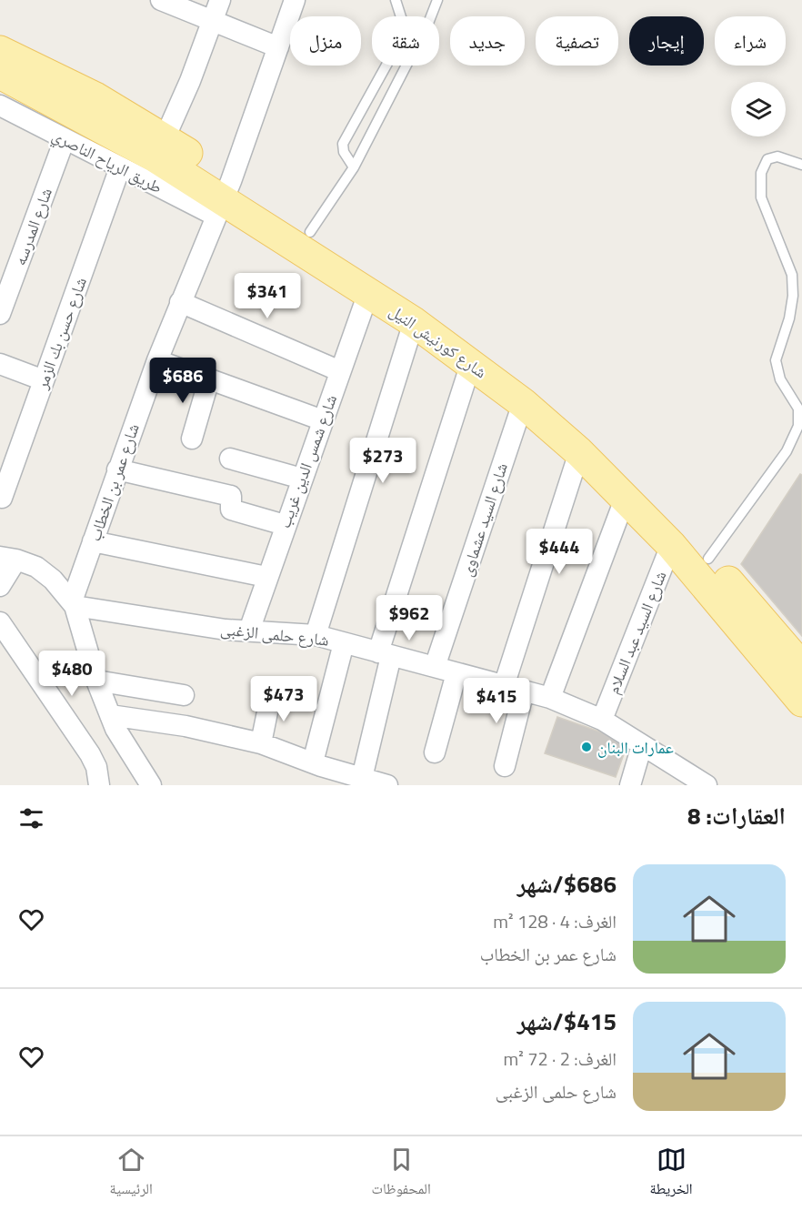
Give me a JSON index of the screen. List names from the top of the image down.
{
  "streets": {
    "main road": ["شارع كورنيش النيل"],
    "street": [
      "طريق الرياح الناصري",
      "شارع المدرسه",
      "شارع حسن بك الزمر",
      "شارع شمس الدين غريب",
      "شارع عمر بن الخطاب",
      "شارع السيد عشماوى",
      "شارع السيد عبد السلام",
      "شارع حلمى الزغبى"
    ]
  },
  "crossings": [
    ["طريق الرياح الناصري", "شارع المدرسه"],
    ["طريق الرياح الناصري", "شارع حسن بك الزمر"],
    ["طريق الرياح الناصري", "شارع كورنيش النيل"],
    ["طريق الرياح الناصري", "شارع عمر بن الخطاب"],
    ["شارع كورنيش النيل", "شارع شمس الدين غريب"],
    ["شارع كورنيش النيل", "شارع عمر بن الخطاب"],
    ["شارع كورنيش النيل", "شارع السيد عشماوى"],
    ["شارع كورنيش النيل", "شارع السيد عبد السلام"],
    ["شارع شمس الدين غريب", "شارع حلمى الزغبى"],
    ["شارع عمر بن الخطاب", "شارع حلمى الزغبى"],
    ["شارع السيد عشماوى", "شارع حلمى الزغبى"],
    ["شارع السيد عبد السلام", "شارع حلمى الزغبى"]
  ],
  "places": ["عمارات البنان"],
  "page": {
    "chip": [
      "شراء",
      "إيجار",
      "تصفية",
      "جديد",
      "شقة",
      "منزل"
    ],
    "price": [
      "$341",
      "$686",
      "$273",
      "$444",
      "$962",
      "$480",
      "$473",
      "$415"
    ],
    "heading": "العقارات: 8",
    "list": [
      {
        "name": "$686/شهر",
        "note": "الغرف: 4 · 128 m² · شارع عمر بن الخطاب"
      },
      {
        "name": "$415/شهر",
        "note": "الغرف: 2 · 72 m² · شارع حلمى الزغبى"
      }
    ],
    "tabs": ["الخريطة", "المحفوظات", "الرئيسية"]
  }
}
